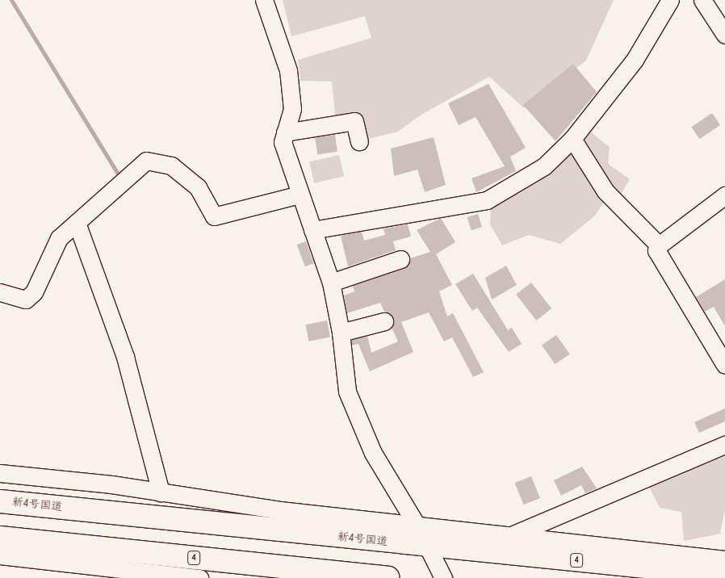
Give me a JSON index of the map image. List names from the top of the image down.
{
  "streets": {
    "highway": ["新4号国道", "4"]
  }
}
